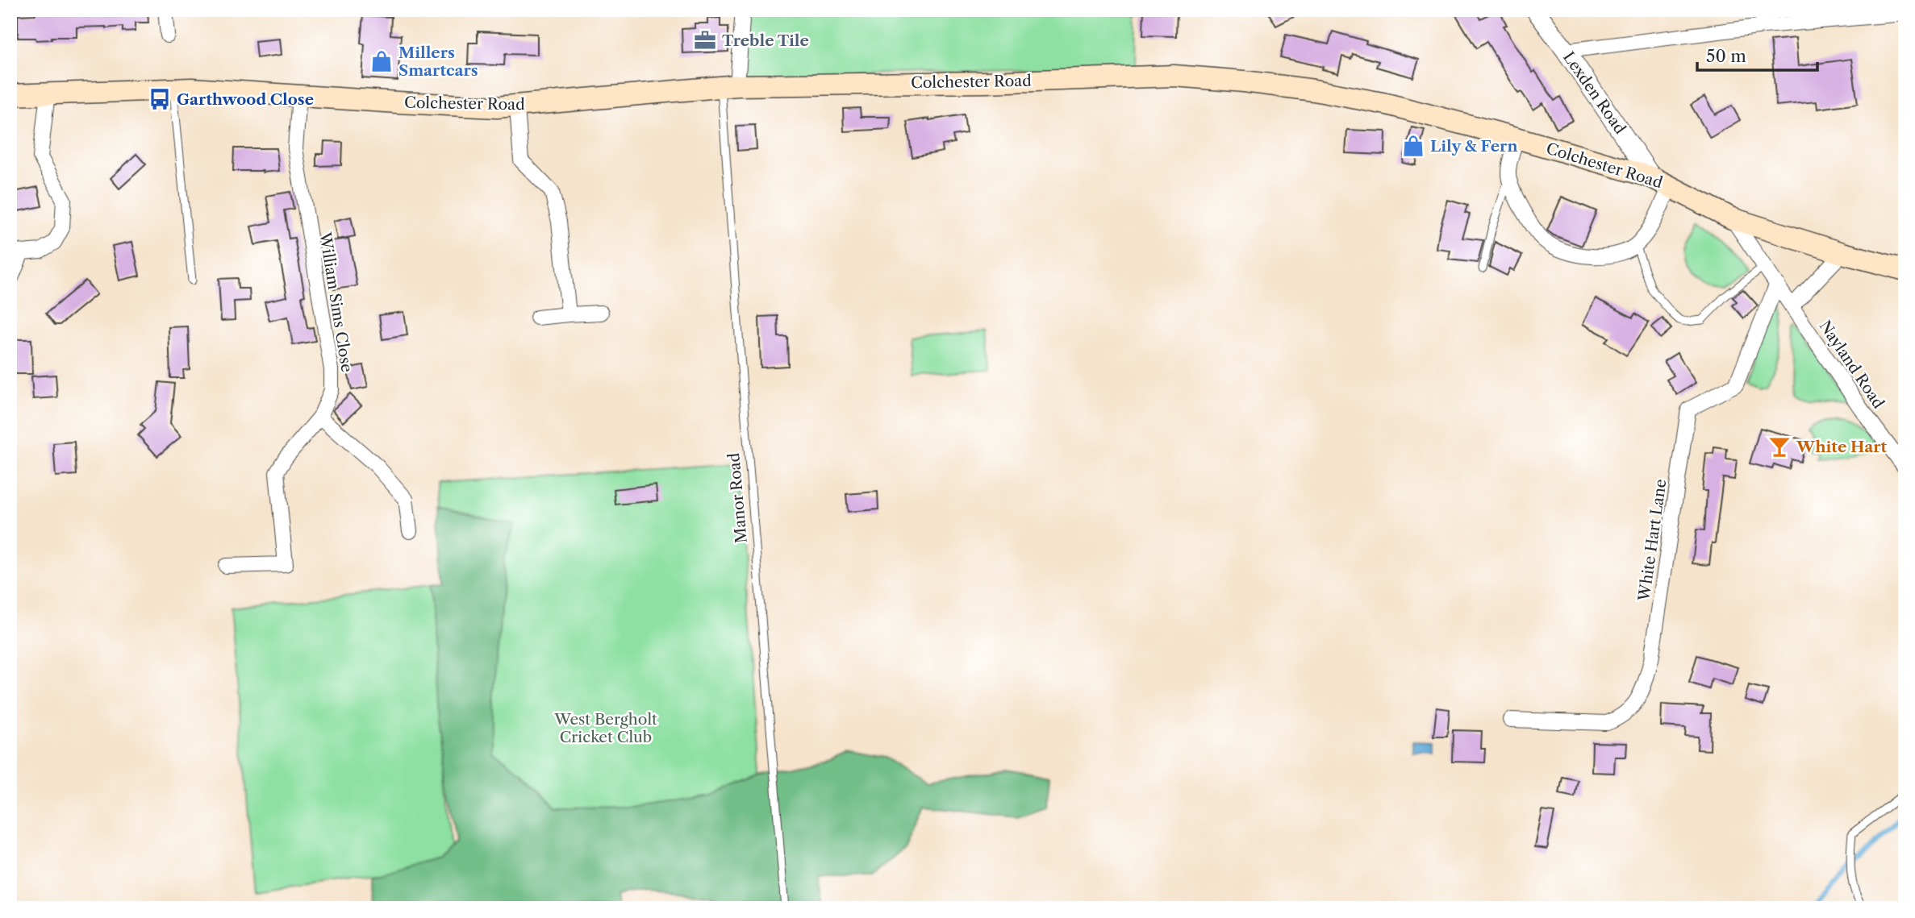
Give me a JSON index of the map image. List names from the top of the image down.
{
  "streets": {
    "main road": ["Colchester Road"],
    "street": [
      "Lexden Road",
      "William Sims Close",
      "Nayland Road",
      "White Hart Lane"
    ],
    "lane": ["Manor Road"]
  },
  "crossings": [
    ["Colchester Road", "Lexden Road"],
    ["Colchester Road", "William Sims Close"],
    ["Colchester Road", "Nayland Road"],
    ["Colchester Road", "Manor Road"],
    ["Nayland Road", "White Hart Lane"]
  ],
  "parks": ["West Bergholt Cricket Club"],
  "places": {
    "office": ["Treble Tile"],
    "shop": ["Millers Smartcars", "Lily & Fern"],
    "bus stop": ["Garthwood Close"],
    "bar": ["White Hart"]
  },
  "scale_bar": "50 m"
}
